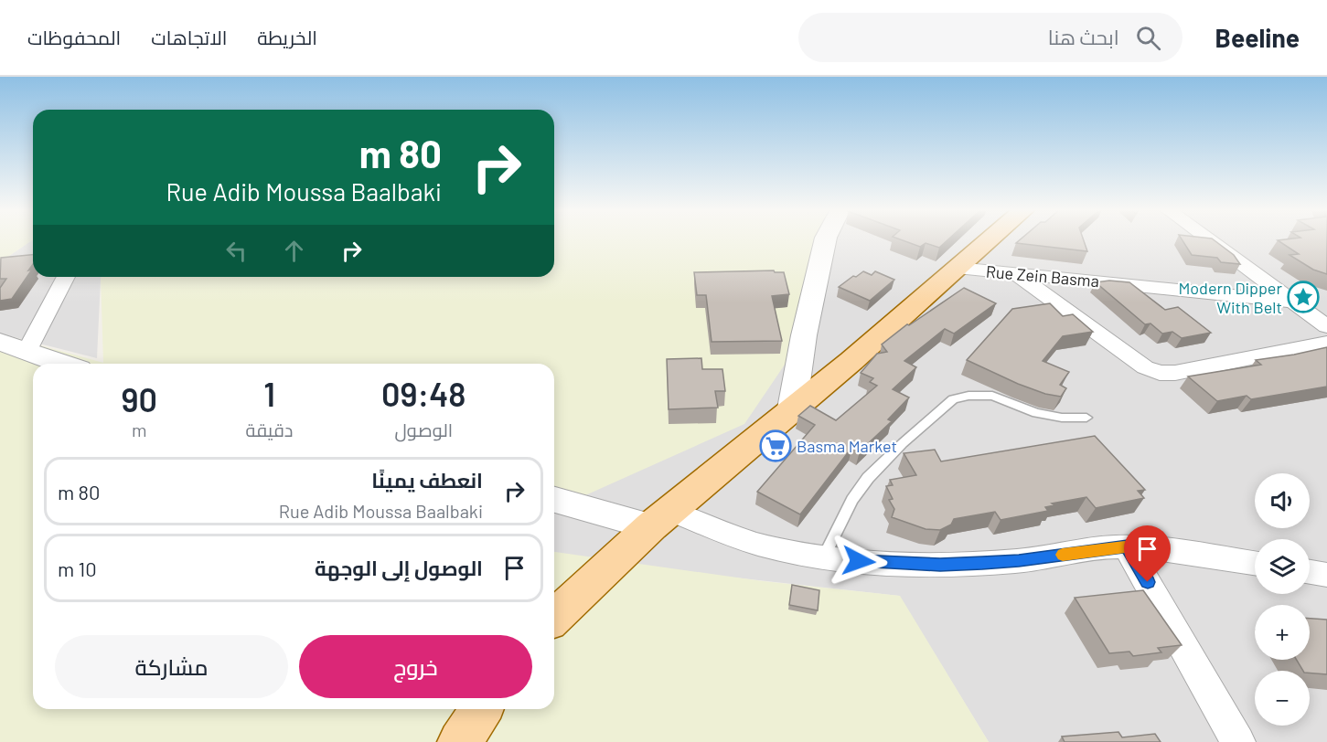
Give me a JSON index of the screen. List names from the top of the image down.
{
  "streets": {
    "street": ["Rue Zein Basma"]
  },
  "places": {
    "place": ["Modern Dipper With Belt"],
    "supermarket": ["Basma Market"]
  },
  "page": {
    "header": "Beeline",
    "search": "ابحث هنا",
    "nav": ["الخريطة", "الاتجاهات", "المحفوظات"],
    "turn": ["80 m", "Rue Adib Moussa Baalbaki"],
    "eta": [
      "09:48",
      "الوصول",
      "1",
      "دقيقة",
      "90",
      "m"
    ],
    "list": [
      {
        "name": "انعطف يمينًا",
        "note": "Rue Adib Moussa Baalbaki",
        "value": "80 m"
      },
      {
        "name": "الوصول إلى الوجهة",
        "value": "10 m"
      }
    ],
    "map_buttons": ["+", "−"],
    "buttons": ["خروج", "مشاركة"]
  }
}
